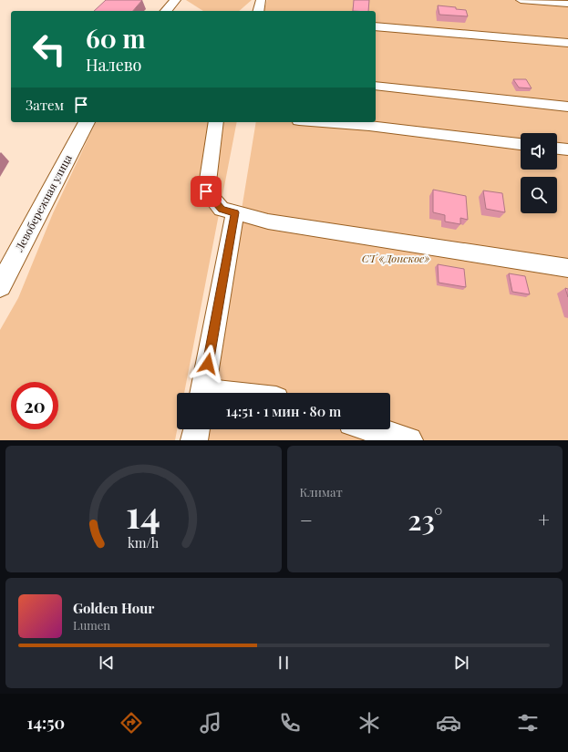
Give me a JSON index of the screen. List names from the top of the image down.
{
  "streets": {
    "main road": ["Левобережная улица"]
  },
  "parks": ["СТ «Донское»"],
  "page": {
    "turn": ["60 m", "Налево"],
    "then": "Затем",
    "limit": "20",
    "trip": "14:51 · 1 мин · 80 m",
    "tile": "Климат",
    "heat": ["−", "23°", "+"],
    "song": ["Golden Hour", "Lumen"],
    "tabs": "14:50",
    "gauge": ["14", "km/h"]
  }
}
